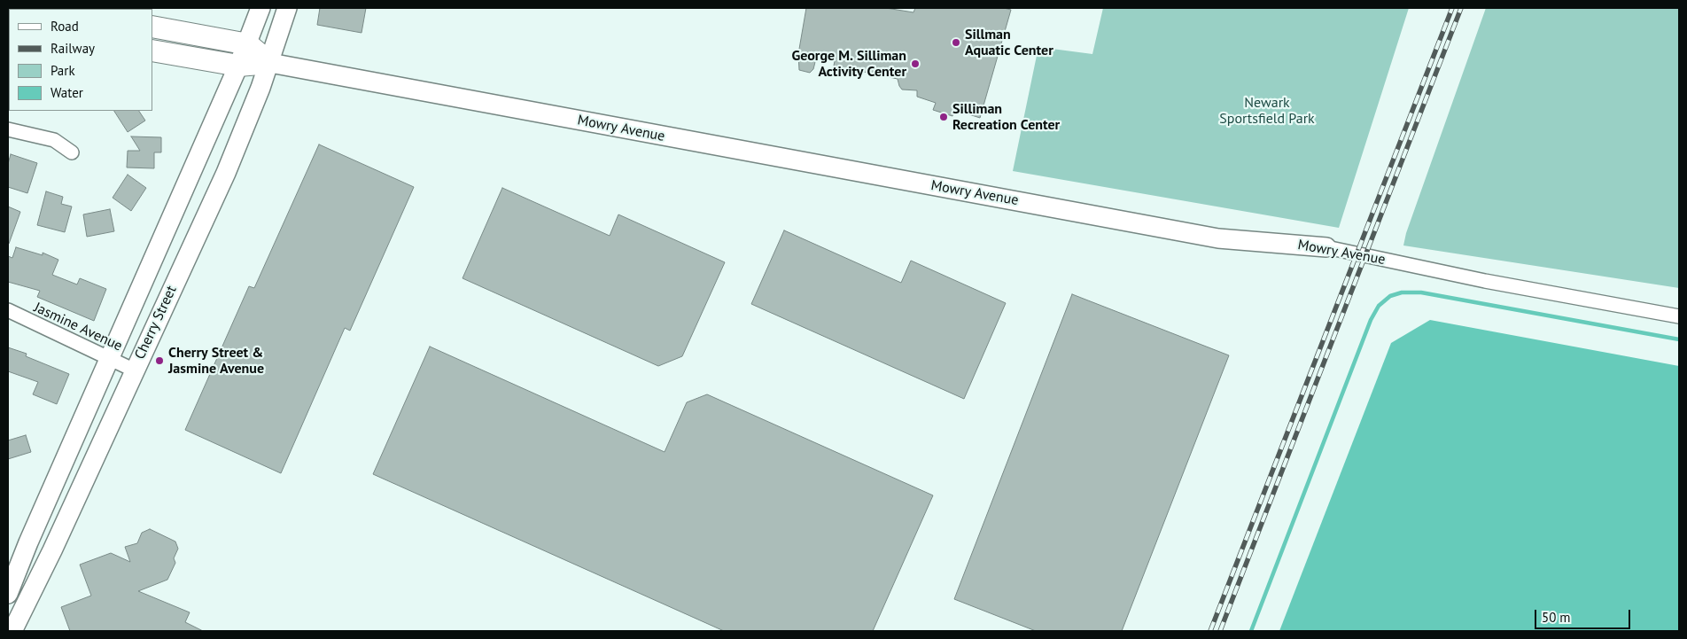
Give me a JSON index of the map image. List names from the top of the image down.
{
  "streets": {
    "main road": ["Mowry Avenue", "Cherry Street"],
    "street": ["Jasmine Avenue"]
  },
  "crossings": [
    ["Mowry Avenue", "Cherry Street"],
    ["Cherry Street", "Jasmine Avenue"]
  ],
  "parks": ["Newark Sportsfield Park"],
  "places": [
    "Sillman Aquatic Center",
    "George M. Silliman Activity Center",
    "Silliman Recreation Center",
    "Cherry Street & Jasmine Avenue"
  ],
  "legend": [
    "Road",
    "Railway",
    "Park",
    "Water"
  ],
  "scale_bar": "50 m"
}
